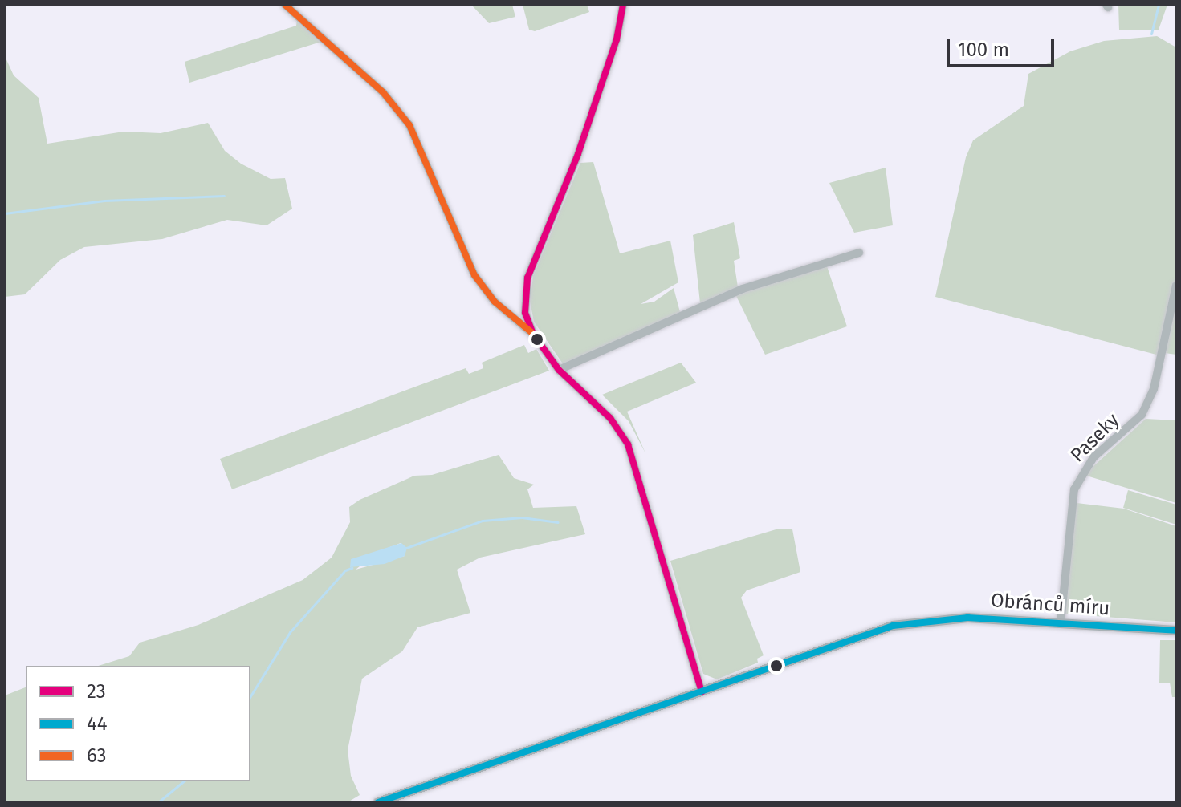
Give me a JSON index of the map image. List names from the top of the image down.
{
  "streets": {
    "main road": ["Obránců míru"],
    "street": ["Paseky"]
  },
  "crossings": [
    ["Paseky", "Obránců míru"]
  ],
  "lines": ["transit line 23", "transit line 63", "transit line 44"],
  "legend": ["23", "44", "63"],
  "scale_bar": "100 m"
}
